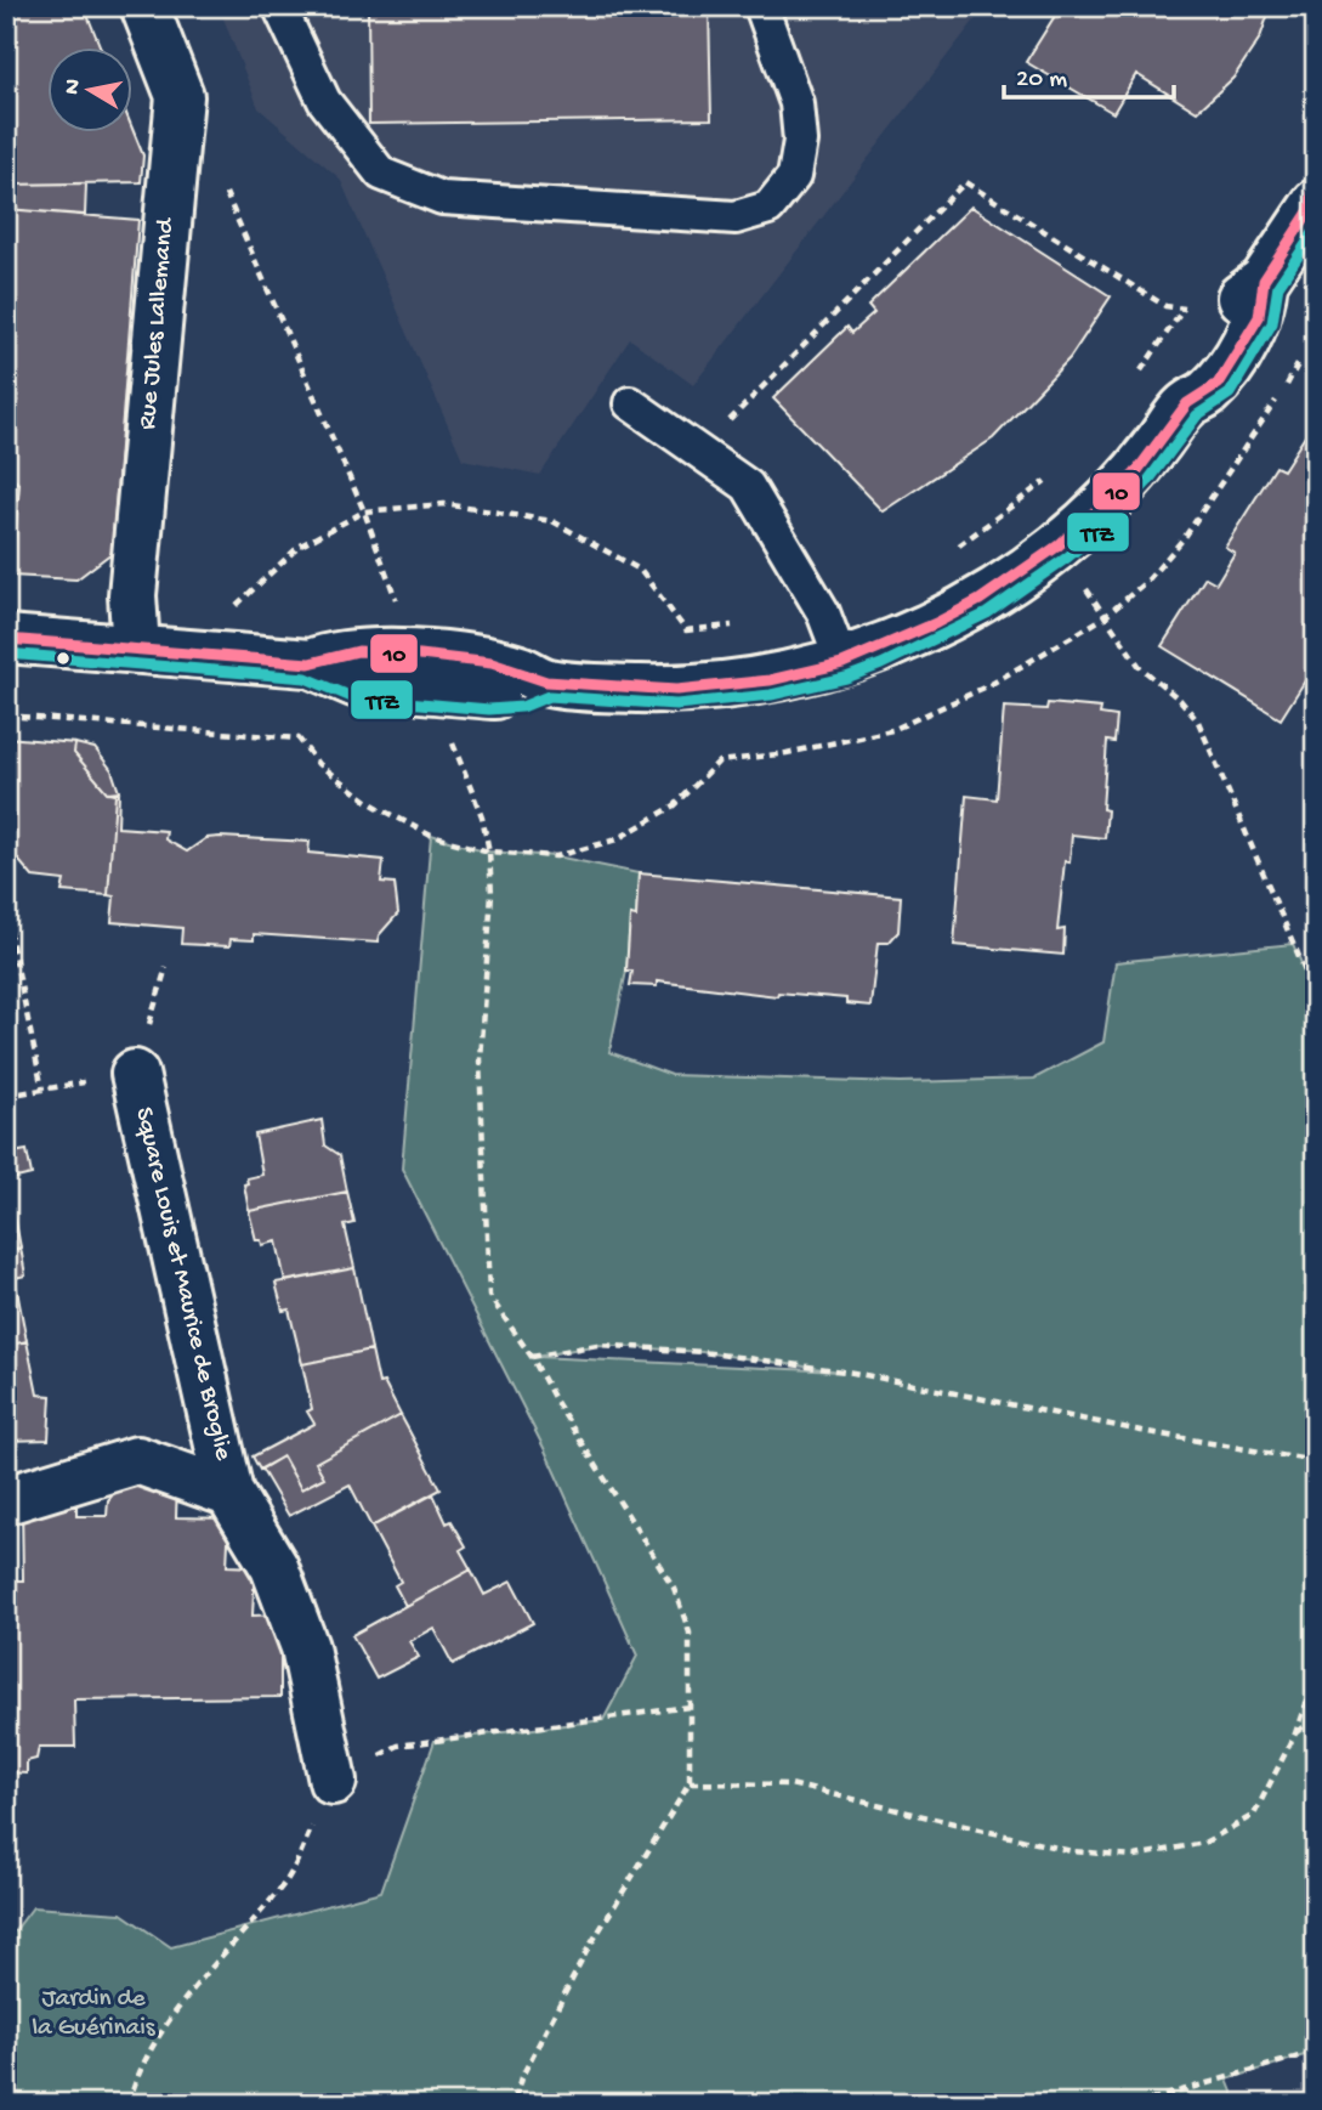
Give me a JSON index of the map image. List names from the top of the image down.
{
  "streets": {
    "street": ["Rue Jules Lallemand", "Square Louis et Maurice de Broglie"]
  },
  "parks": ["Jardin de la Guérinais"],
  "lines": ["transit line 10", "transit line TTZ"],
  "scale_bar": "20 m",
  "north": "left"
}
